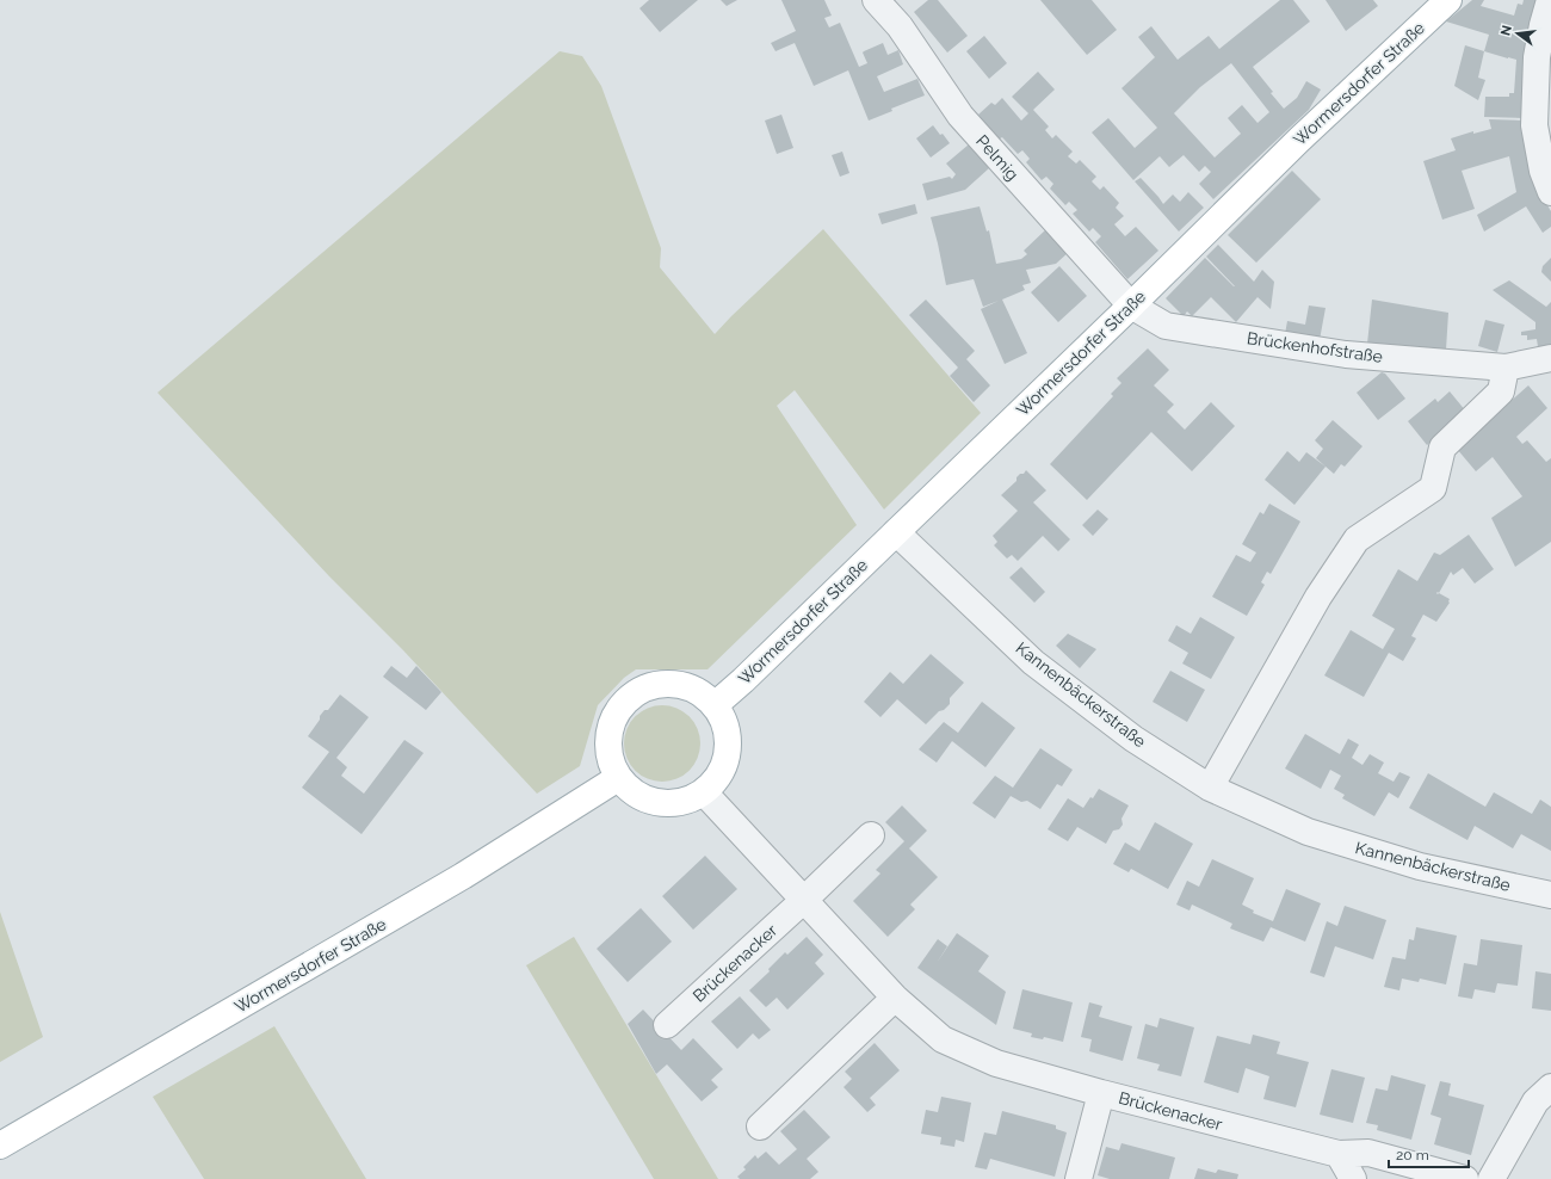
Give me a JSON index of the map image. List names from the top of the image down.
{
  "streets": {
    "main road": ["Wormersdorfer Straße"],
    "street": [
      "Pelmig",
      "Brückenhofstraße",
      "Kannenbäckerstraße",
      "Brückenacker"
    ]
  },
  "crossings": [
    ["Wormersdorfer Straße", "Pelmig"],
    ["Wormersdorfer Straße", "Brückenhofstraße"],
    ["Wormersdorfer Straße", "Kannenbäckerstraße"],
    ["Wormersdorfer Straße", "Brückenacker"],
    ["Pelmig", "Brückenhofstraße"]
  ],
  "scale_bar": "20 m",
  "north": "left"
}
